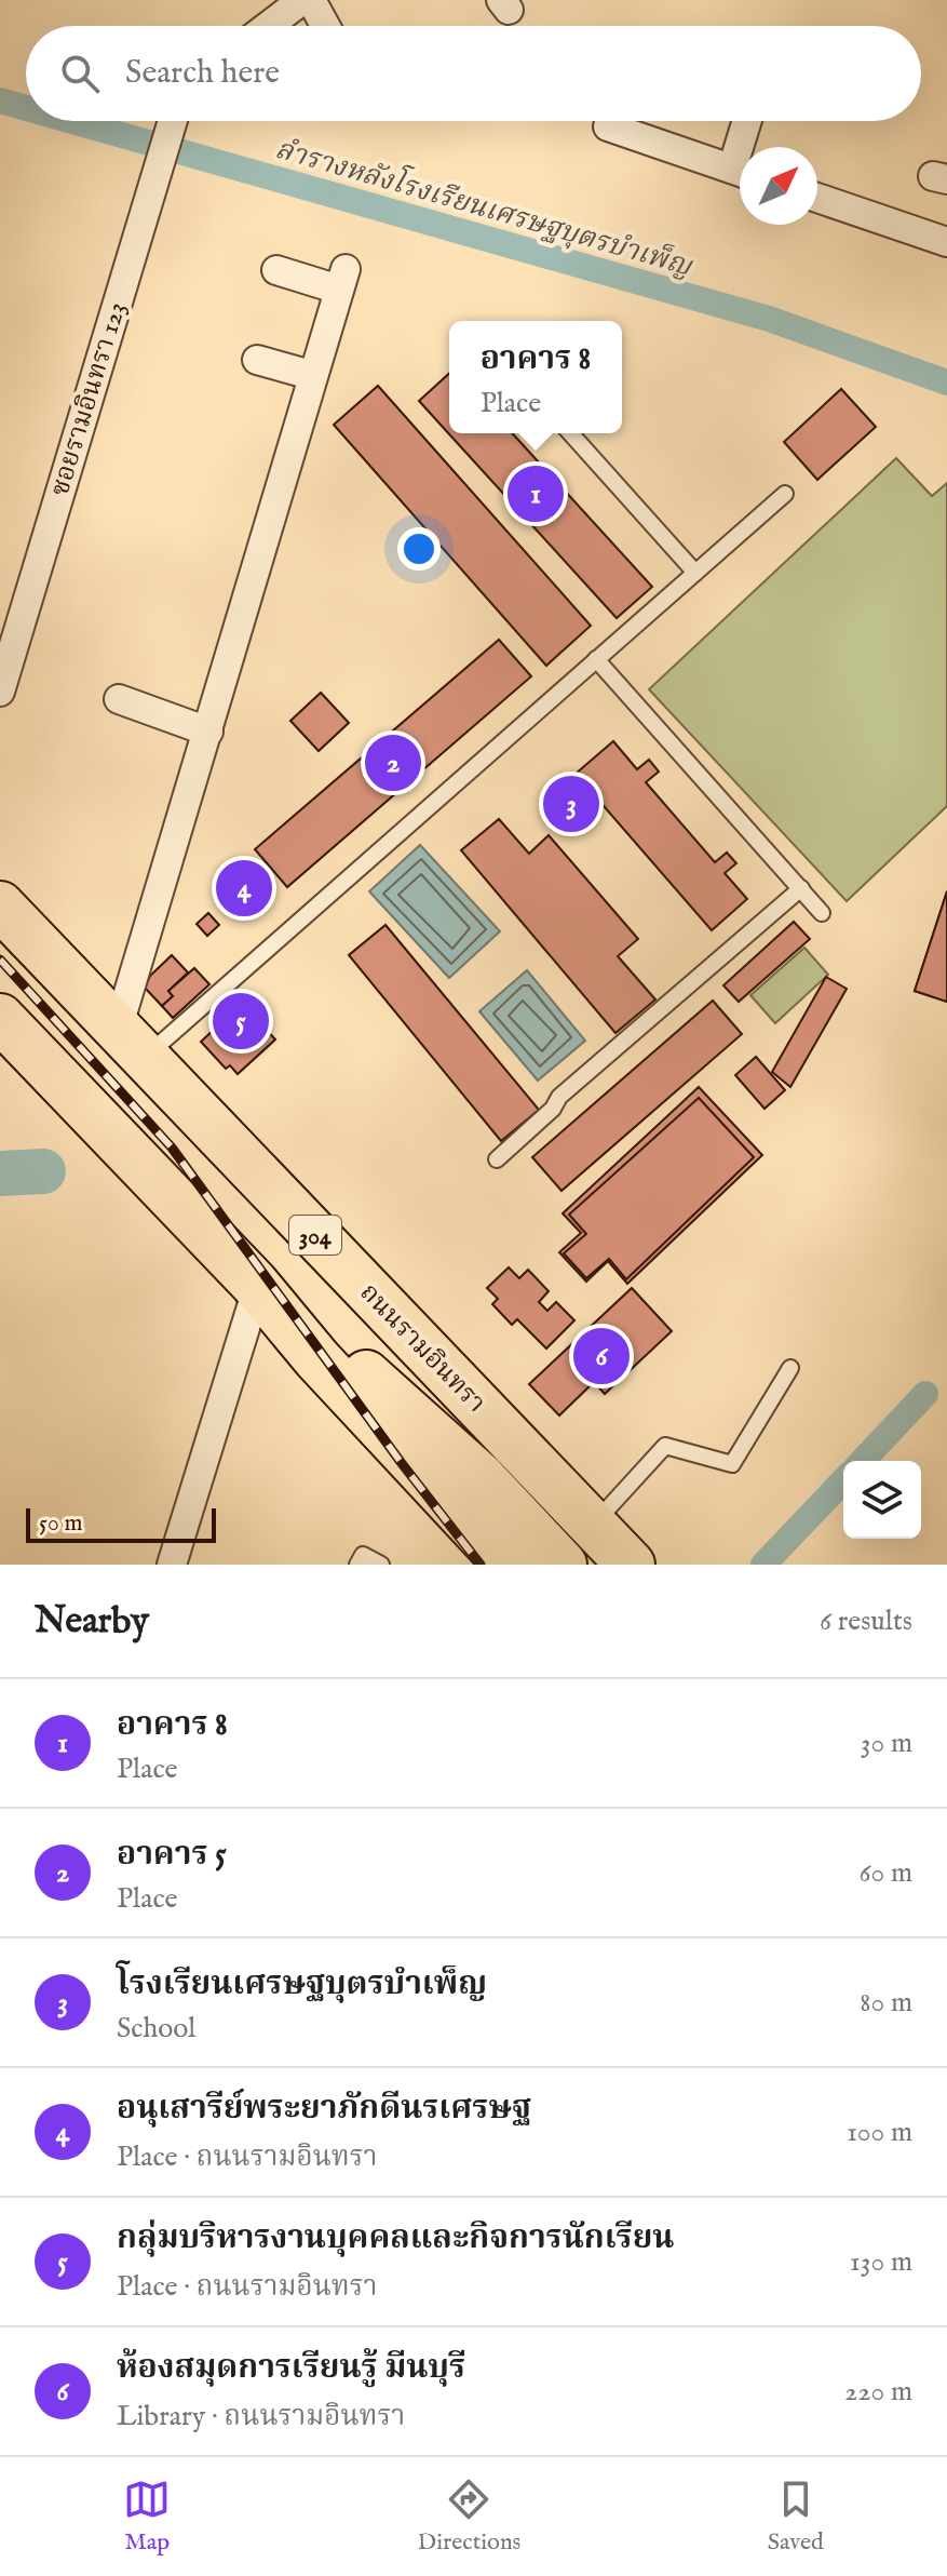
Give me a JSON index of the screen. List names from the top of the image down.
{
  "streets": {
    "highway": ["304", "ถนนรามอินทรา"],
    "street": ["ซอยรามอินทรา 123"]
  },
  "water": ["ลำรางหลังโรงเรียนเศรษฐบุตรบำเพ็ญ"],
  "scale_bar": "50 m",
  "north": "top right",
  "page": {
    "search": "Search here",
    "popup": ["อาคาร 8", "Place"],
    "pins": [
      "1",
      "2",
      "3",
      "4",
      "5",
      "6"
    ],
    "scale": "50 m",
    "heading": ["Nearby", "6 results"],
    "list": [
      {
        "mark": "1",
        "name": "อาคาร 8",
        "note": "Place",
        "value": "30 m"
      },
      {
        "mark": "2",
        "name": "อาคาร 5",
        "note": "Place",
        "value": "60 m"
      },
      {
        "mark": "3",
        "name": "โรงเรียนเศรษฐบุตรบำเพ็ญ",
        "note": "School",
        "value": "80 m"
      },
      {
        "mark": "4",
        "name": "อนุเสารีย์พระยาภักดีนรเศรษฐ",
        "note": "Place · ถนนรามอินทรา",
        "value": "100 m"
      },
      {
        "mark": "5",
        "name": "กลุ่มบริหารงานบุคคลและกิจการนักเรียน",
        "note": "Place · ถนนรามอินทรา",
        "value": "130 m"
      },
      {
        "mark": "6",
        "name": "ห้องสมุดการเรียนรู้ มีนบุรี",
        "note": "Library · ถนนรามอินทรา",
        "value": "220 m"
      }
    ],
    "nav": ["Map", "Directions", "Saved"]
  }
}
